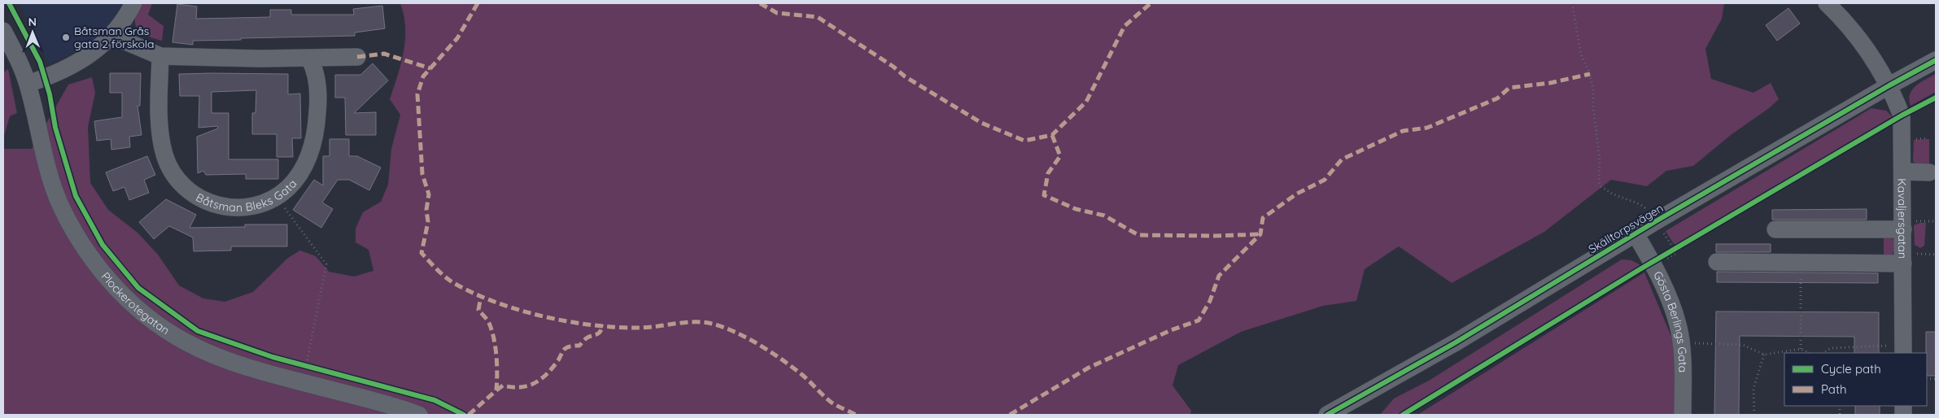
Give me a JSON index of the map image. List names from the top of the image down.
{
  "streets": {
    "street": [
      "Båtsman Bleks Gata",
      "Kavaljersgatan",
      "Skälltorpsvägen",
      "Plockerotegatan",
      "Gösta Berlings Gata"
    ]
  },
  "crossings": [
    ["Kavaljersgatan", "Skälltorpsvägen"],
    ["Skälltorpsvägen", "Gösta Berlings Gata"]
  ],
  "places": ["Båtsman Grås gata 2 förskola"],
  "legend": ["Cycle path", "Path"],
  "north": "top"
}
